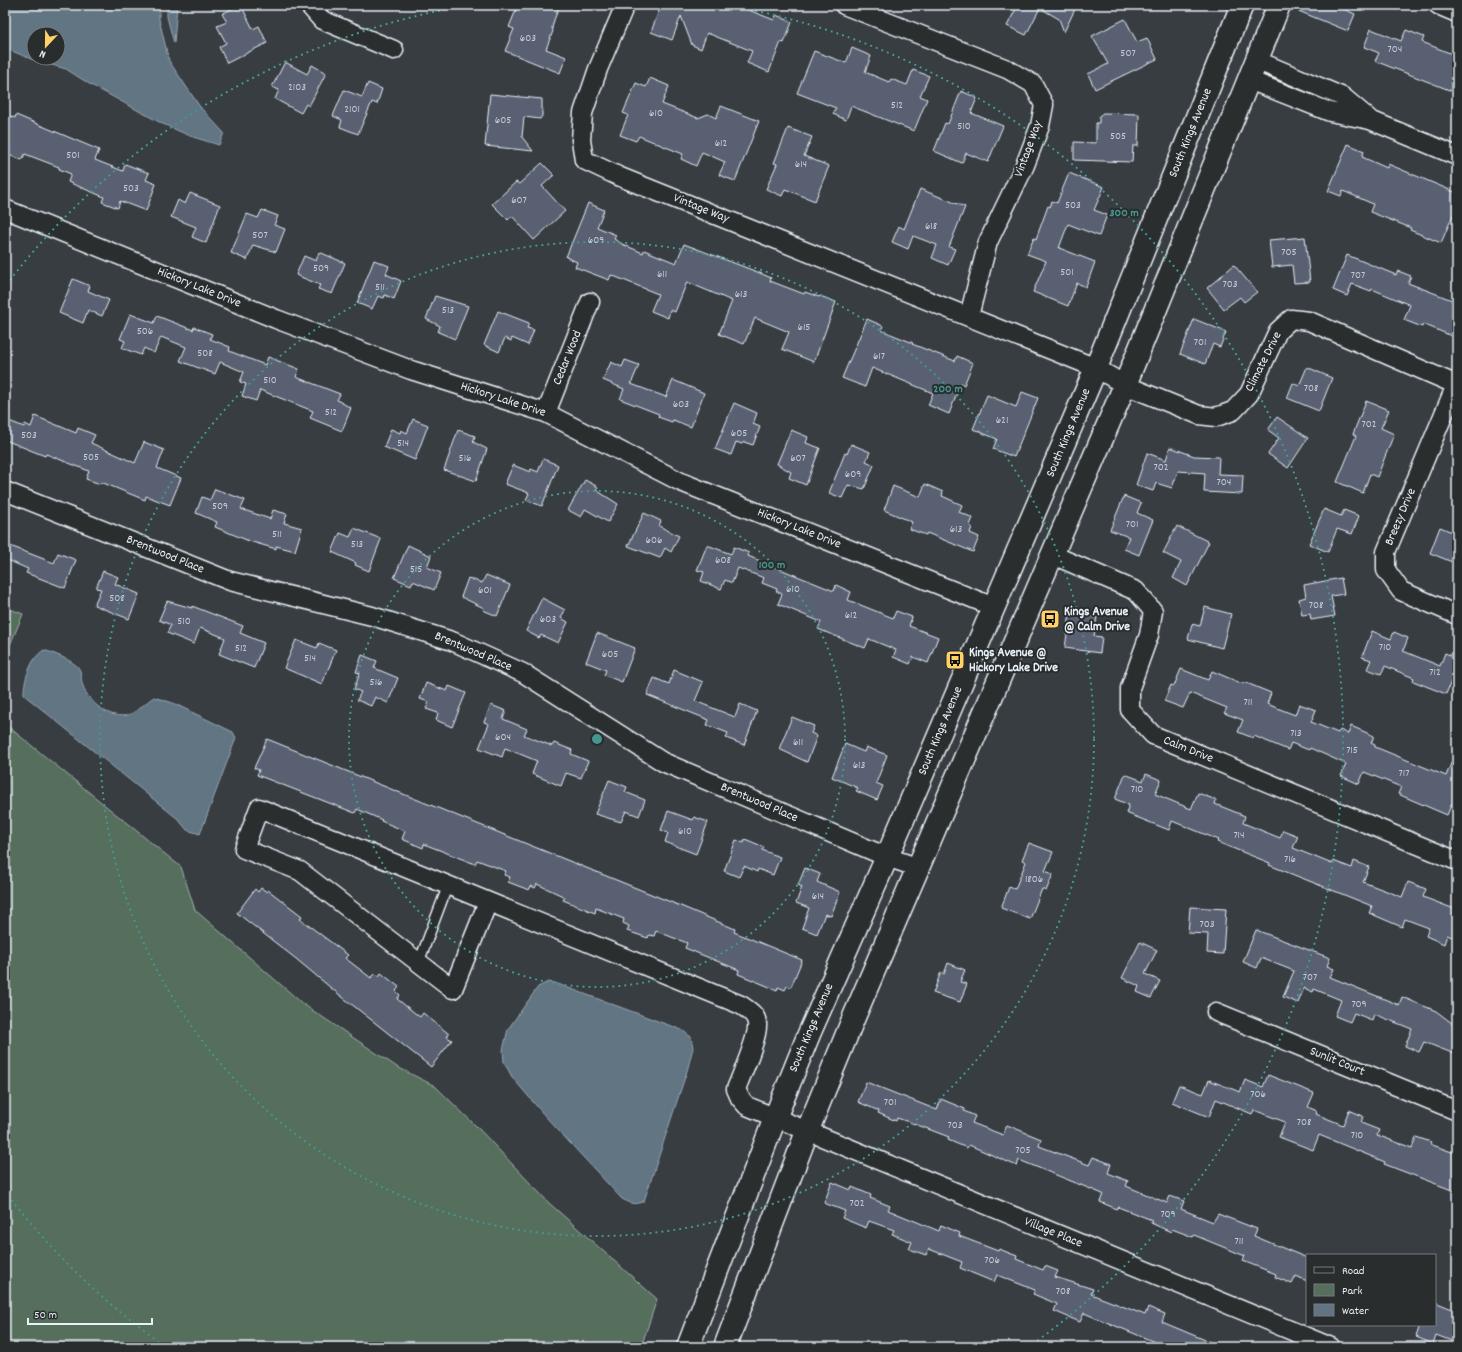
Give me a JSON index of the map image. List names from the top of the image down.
{
  "streets": {
    "main road": ["South Kings Avenue"],
    "street": [
      "Vintage Way",
      "Hickory Lake Drive",
      "Cedar Wood",
      "Climate Drive",
      "Breezy Drive",
      "Brentwood Place",
      "Calm Drive",
      "Sunlit Court",
      "Village Place"
    ]
  },
  "crossings": [
    ["South Kings Avenue", "Vintage Way"],
    ["South Kings Avenue", "Hickory Lake Drive"],
    ["South Kings Avenue", "Climate Drive"],
    ["South Kings Avenue", "Brentwood Place"],
    ["South Kings Avenue", "Village Place"],
    ["Vintage Way", "Climate Drive"],
    ["Hickory Lake Drive", "Cedar Wood"],
    ["Climate Drive", "Breezy Drive"]
  ],
  "places": {
    "bus stop": ["Kings Avenue @ Calm Drive", "Kings Avenue @ Hickory Lake Drive"]
  },
  "house_numbers": [
    "603",
    "704",
    "507",
    "2103",
    "512",
    "2101",
    "610",
    "605",
    "510",
    "505",
    "612",
    "501",
    "614",
    "503",
    "607",
    "503",
    "618",
    "507",
    "609",
    "705",
    "509",
    "501",
    "611",
    "707",
    "703",
    "511",
    "613",
    "513",
    "615",
    "506",
    "701",
    "508",
    "617",
    "510",
    "708",
    "603",
    "512",
    "621",
    "702",
    "605",
    "503",
    "514",
    "505",
    "516",
    "607",
    "702",
    "609",
    "704",
    "509",
    "701",
    "613",
    "511",
    "606",
    "513",
    "608",
    "515",
    "610",
    "601",
    "508",
    "708",
    "612",
    "603",
    "510",
    "710",
    "512",
    "605",
    "514",
    "712",
    "516",
    "711",
    "713",
    "604",
    "611",
    "715",
    "613",
    "717",
    "710",
    "610",
    "714",
    "716",
    "1806",
    "614",
    "703",
    "707",
    "709",
    "706",
    "701",
    "708",
    "703",
    "710",
    "705",
    "702",
    "709",
    "711",
    "706",
    "708"
  ],
  "legend": ["Road", "Park", "Water"],
  "scale_bar": "50 m",
  "north": "bottom",
  "rings": ["300 m", "200 m", "100 m"]
}
